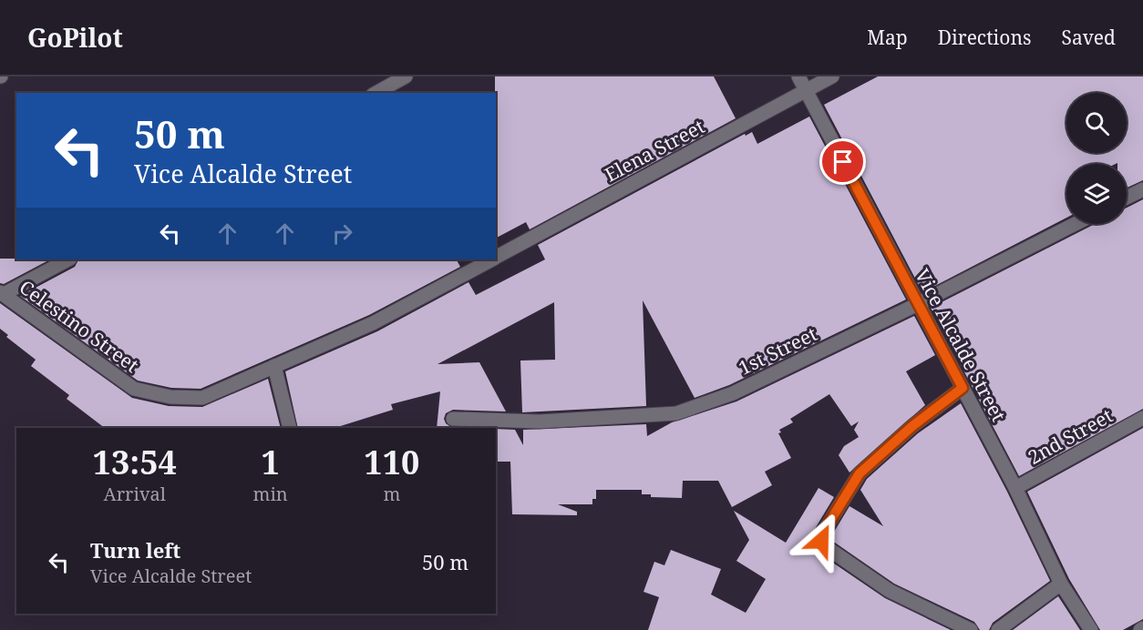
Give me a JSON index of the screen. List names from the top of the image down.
{
  "streets": {
    "street": [
      "Elena Street",
      "Celestino Street",
      "Vice Alcalde Street",
      "1st Street",
      "2nd Street"
    ]
  },
  "crossings": [
    ["Elena Street", "Celestino Street"],
    ["Elena Street", "Vice Alcalde Street"],
    ["Vice Alcalde Street", "1st Street"],
    ["Vice Alcalde Street", "2nd Street"]
  ],
  "page": {
    "header": "GoPilot",
    "nav": ["Map", "Directions", "Saved"],
    "turn": ["50 m", "Vice Alcalde Street"],
    "eta": [
      "13:54",
      "Arrival",
      "1",
      "min",
      "110",
      "m"
    ],
    "list": [
      {
        "name": "Turn left",
        "note": "Vice Alcalde Street",
        "value": "50 m"
      }
    ]
  }
}
